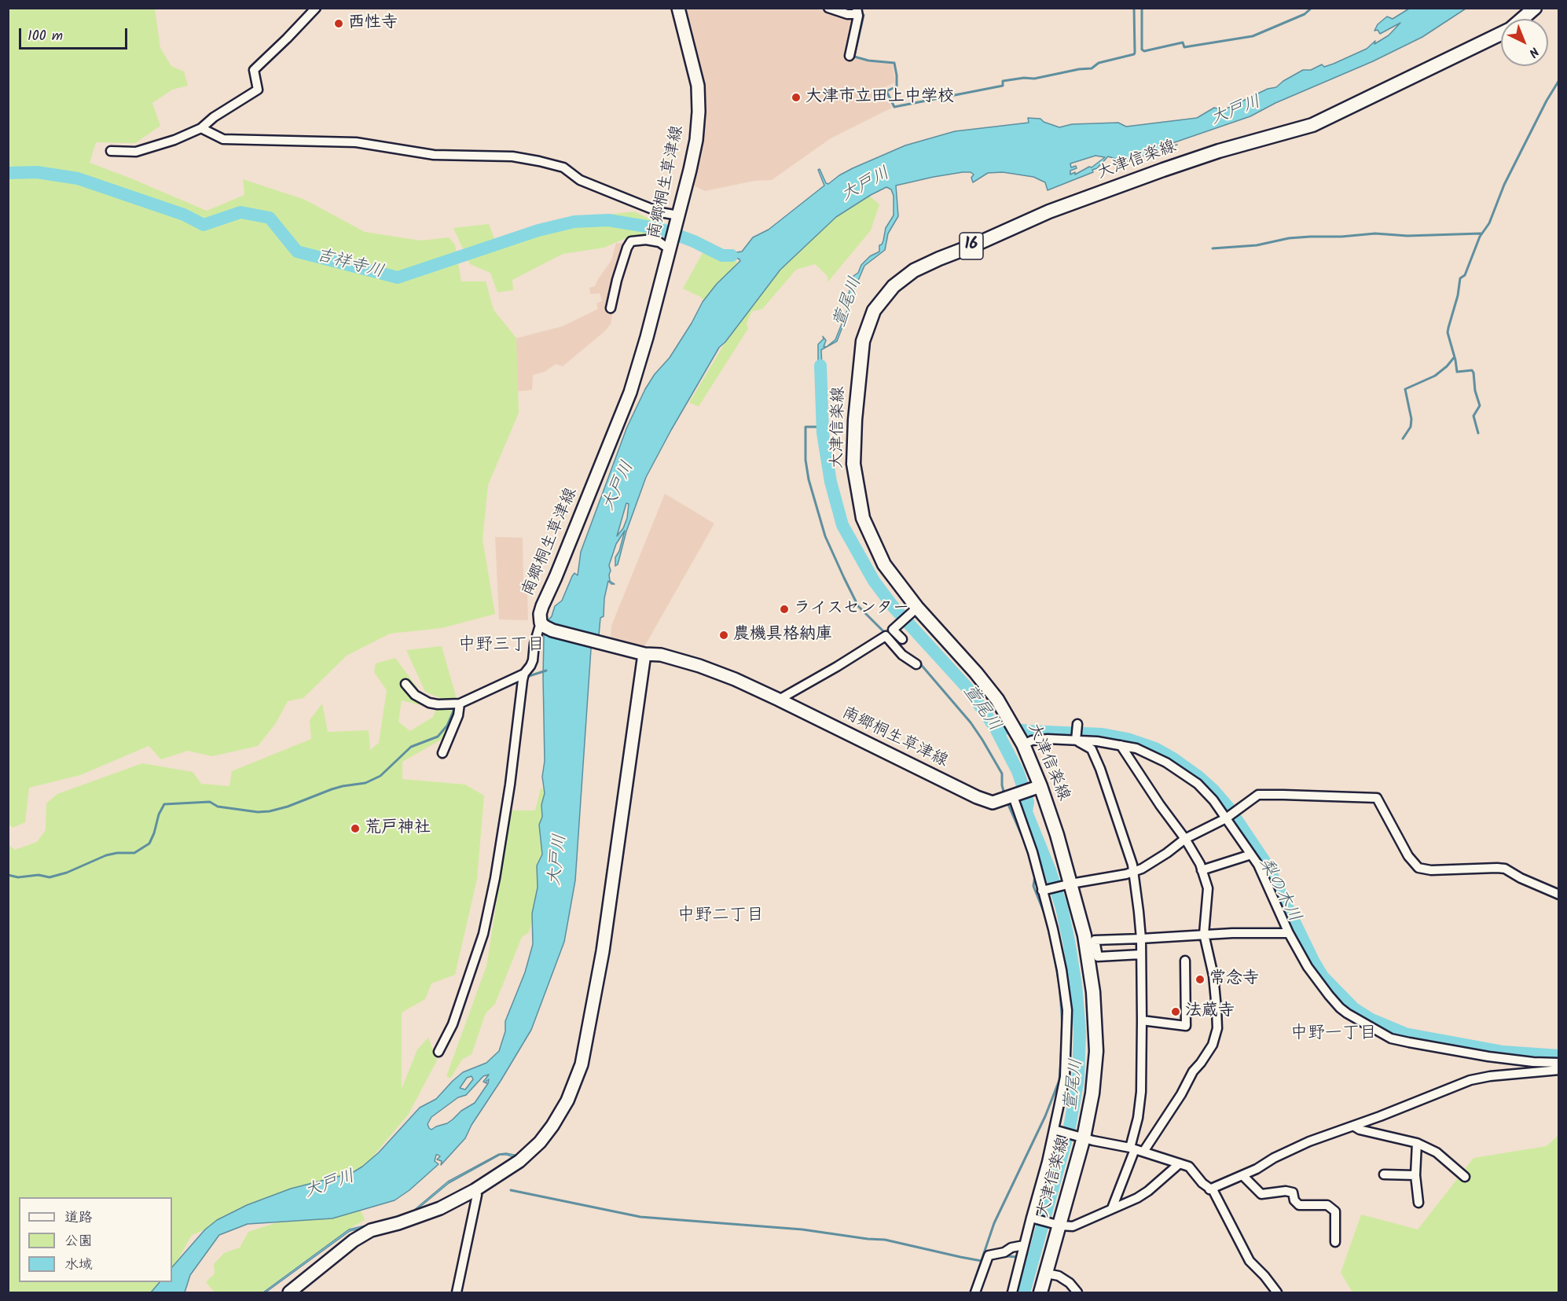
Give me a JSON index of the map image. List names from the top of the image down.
{
  "streets": {
    "main road": ["大津信楽線", "南郷桐生草津線", "16"]
  },
  "crossings": [
    ["大津信楽線", "南郷桐生草津線"]
  ],
  "districts": ["中野三丁目", "中野二丁目", "中野一丁目"],
  "water": [
    "大戸川",
    "吉祥寺川",
    "萱尾川",
    "梨の木川"
  ],
  "places": [
    "西性寺",
    "大津市立田上中学校",
    "ライスセンター",
    "農機具格納庫",
    "荒戸神社",
    "常念寺",
    "法蔵寺"
  ],
  "legend": ["道路", "公園", "水域"],
  "scale_bar": "100 m",
  "north": "bottom right"
}
